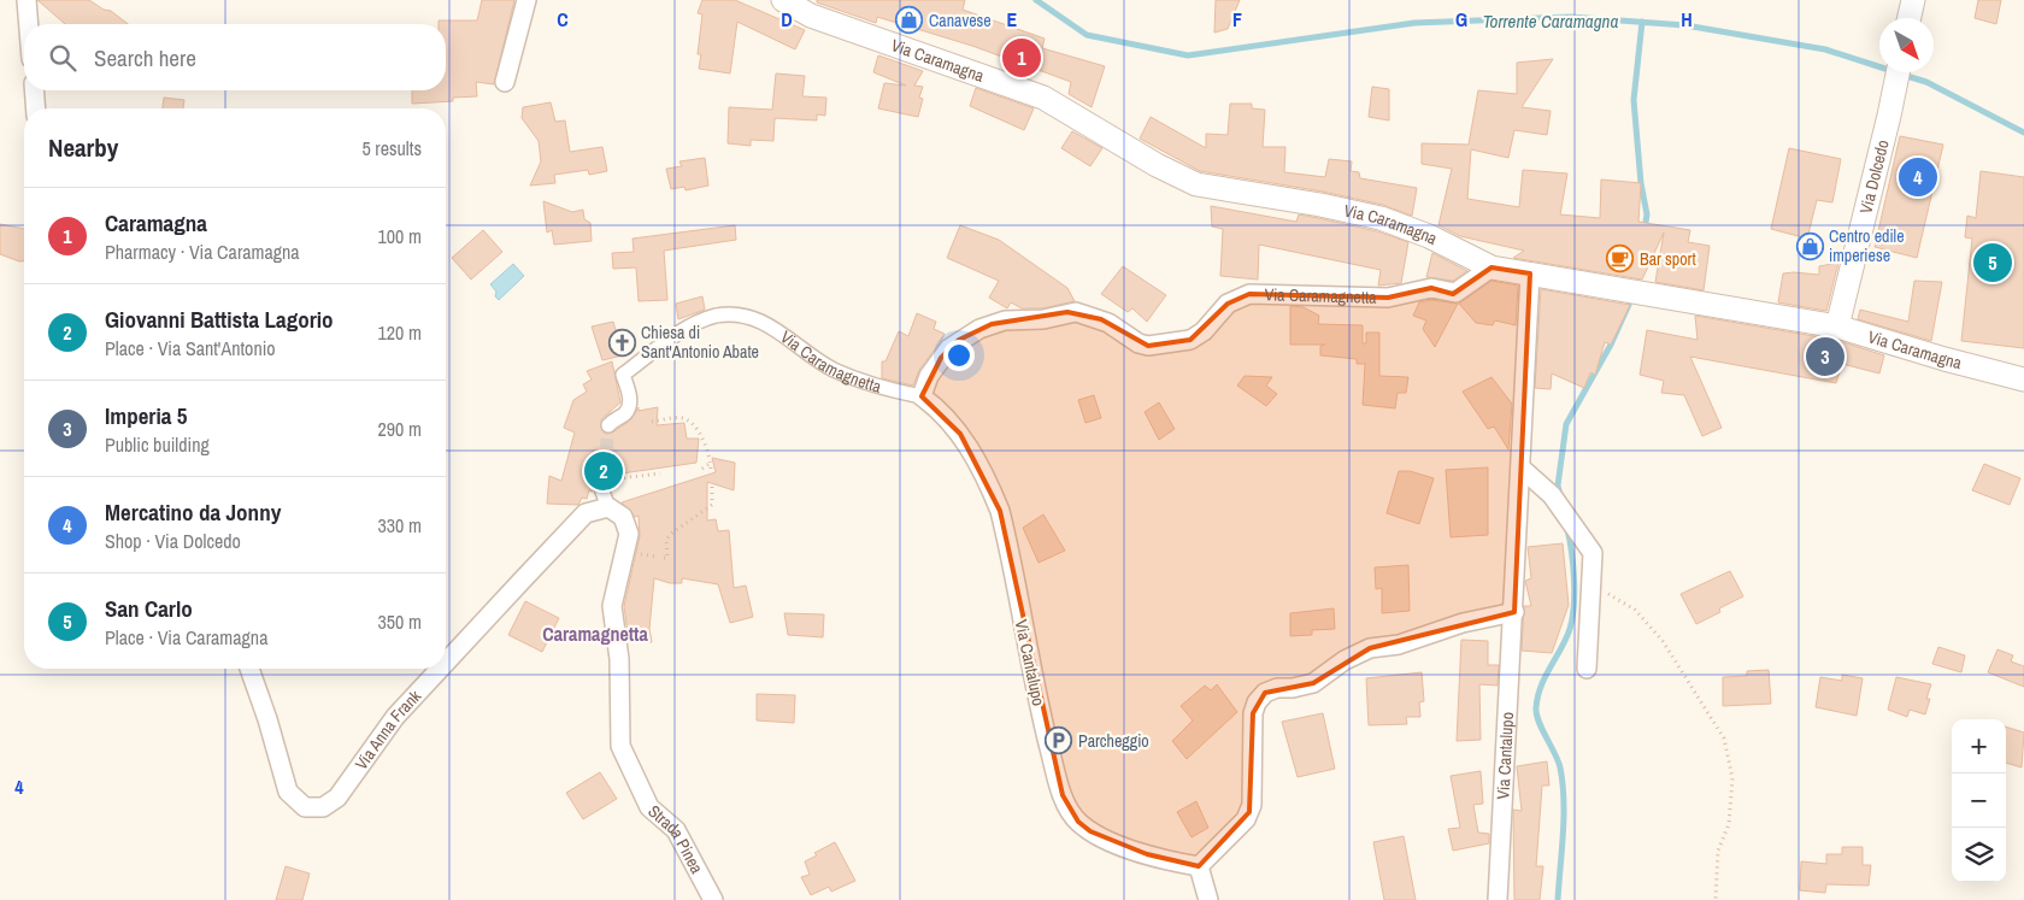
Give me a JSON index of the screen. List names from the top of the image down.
{
  "streets": {
    "street": [
      "Via Caramagna",
      "Via Dolcedo",
      "Via Caramagnetta",
      "Via Cantalupo",
      "Via Anna Frank",
      "Strada Pinea"
    ]
  },
  "crossings": [
    ["Via Caramagna", "Via Dolcedo"],
    ["Via Caramagna", "Via Caramagnetta"],
    ["Via Caramagna", "Via Cantalupo"],
    ["Via Caramagnetta", "Via Cantalupo"],
    ["Via Anna Frank", "Strada Pinea"]
  ],
  "districts": ["Caramagnetta"],
  "water": ["Torrente Caramagna"],
  "places": {
    "shop": ["Canavese", "Centro edile imperiese"],
    "cafe": ["Bar sport"],
    "church": ["Chiesa di Sant'Antonio Abate"],
    "parking": ["Parcheggio"]
  },
  "north": "bottom right",
  "page": {
    "search": "Search here",
    "pins": [
      "1",
      "4",
      "5",
      "3",
      "2"
    ],
    "heading": ["Nearby", "5 results"],
    "list": [
      {
        "mark": "1",
        "name": "Caramagna",
        "note": "Pharmacy · Via Caramagna",
        "value": "100 m"
      },
      {
        "mark": "2",
        "name": "Giovanni Battista Lagorio",
        "note": "Place · Via Sant'Antonio",
        "value": "120 m"
      },
      {
        "mark": "3",
        "name": "Imperia 5",
        "note": "Public building",
        "value": "290 m"
      },
      {
        "mark": "4",
        "name": "Mercatino da Jonny",
        "note": "Shop · Via Dolcedo",
        "value": "330 m"
      },
      {
        "mark": "5",
        "name": "San Carlo",
        "note": "Place · Via Caramagna",
        "value": "350 m"
      }
    ],
    "map_buttons": ["+", "−"]
  },
  "grid": {
    "columns": [
      "C",
      "D",
      "E",
      "F",
      "G",
      "H"
    ],
    "rows": ["4"]
  }
}
